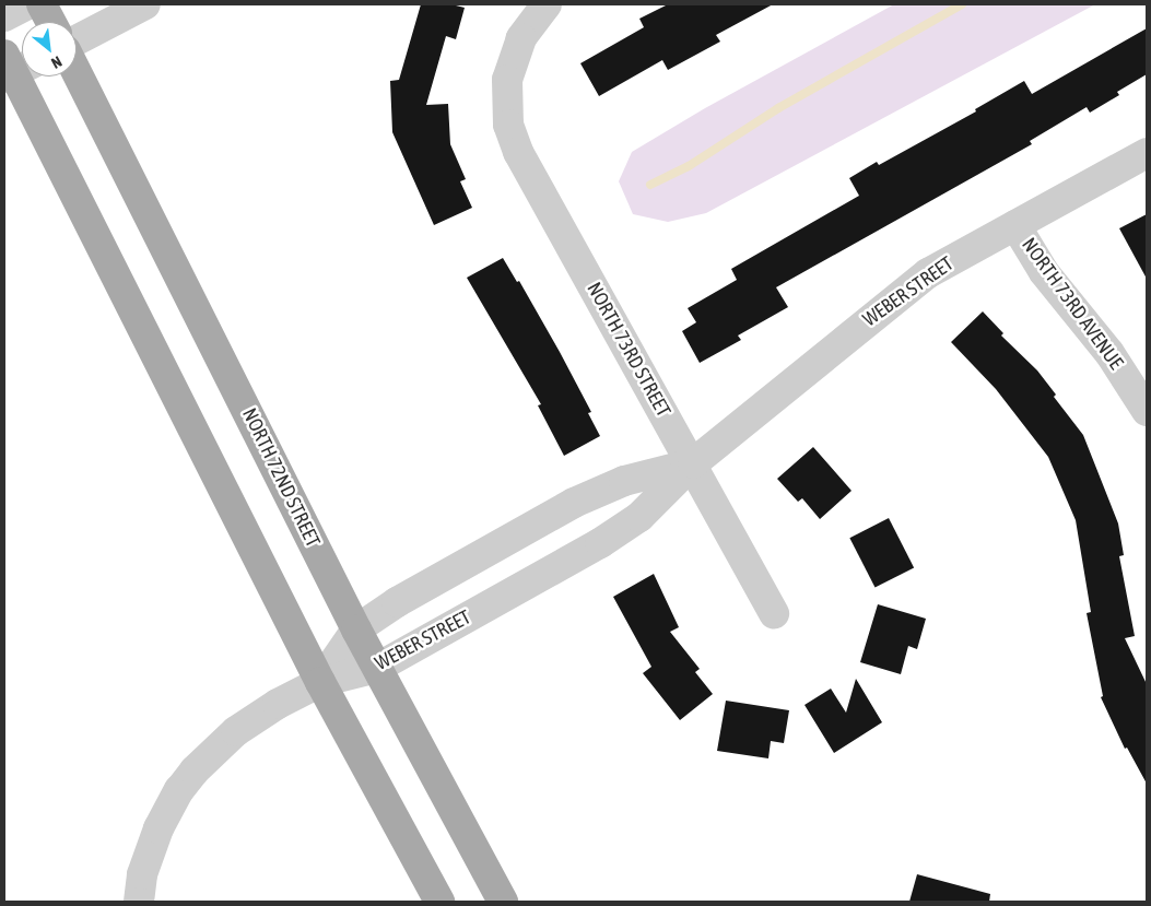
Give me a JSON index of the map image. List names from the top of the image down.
{
  "streets": {
    "main road": ["NORTH 72ND STREET"],
    "street": ["WEBER STREET", "NORTH 73RD AVENUE", "NORTH 73RD STREET"]
  },
  "crossings": [
    ["WEBER STREET", "NORTH 73RD AVENUE"],
    ["WEBER STREET", "NORTH 73RD STREET"],
    ["WEBER STREET", "NORTH 72ND STREET"]
  ],
  "north": "bottom right"
}
